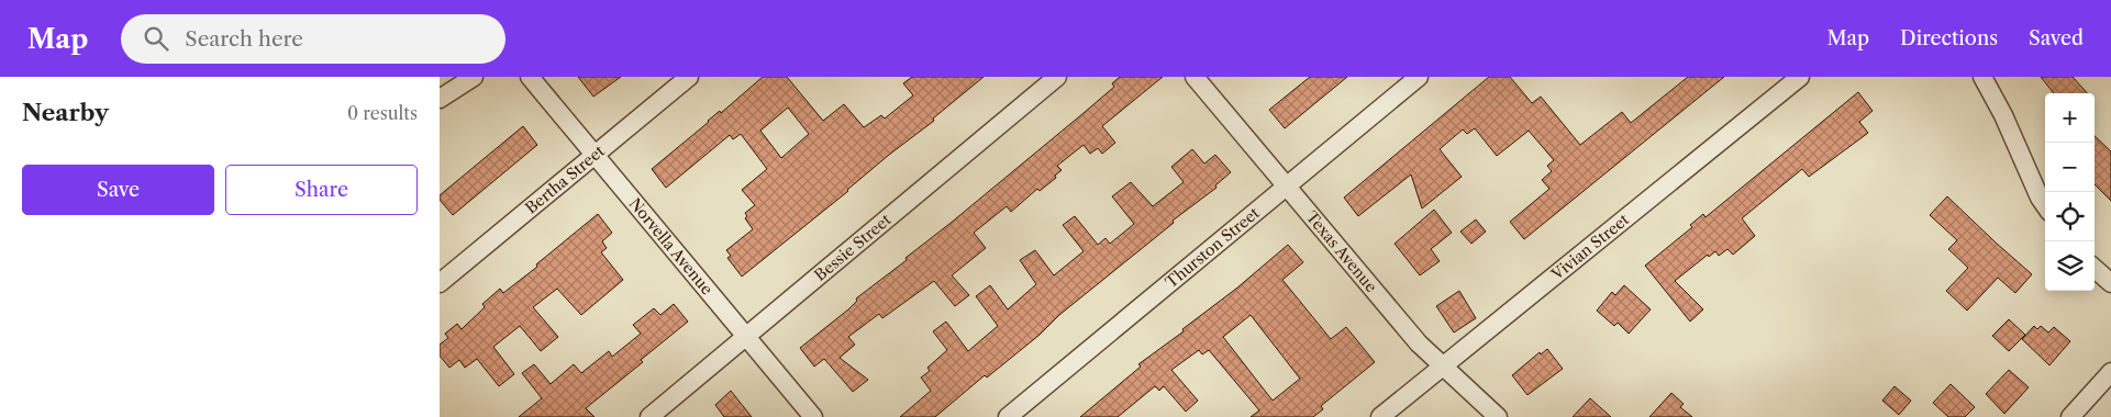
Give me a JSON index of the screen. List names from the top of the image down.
{
  "streets": {
    "street": [
      "Bertha Street",
      "Norvella Avenue",
      "Bessie Street",
      "Thurston Street",
      "Vivian Street",
      "Texas Avenue"
    ]
  },
  "crossings": [
    ["Bertha Street", "Norvella Avenue"],
    ["Norvella Avenue", "Bessie Street"],
    ["Thurston Street", "Texas Avenue"],
    ["Vivian Street", "Texas Avenue"]
  ],
  "page": {
    "header": "Map",
    "search": "Search here",
    "nav": ["Map", "Directions", "Saved"],
    "heading": ["Nearby", "0 results"],
    "map_buttons": ["+", "−"],
    "buttons": ["Save", "Share"]
  }
}
